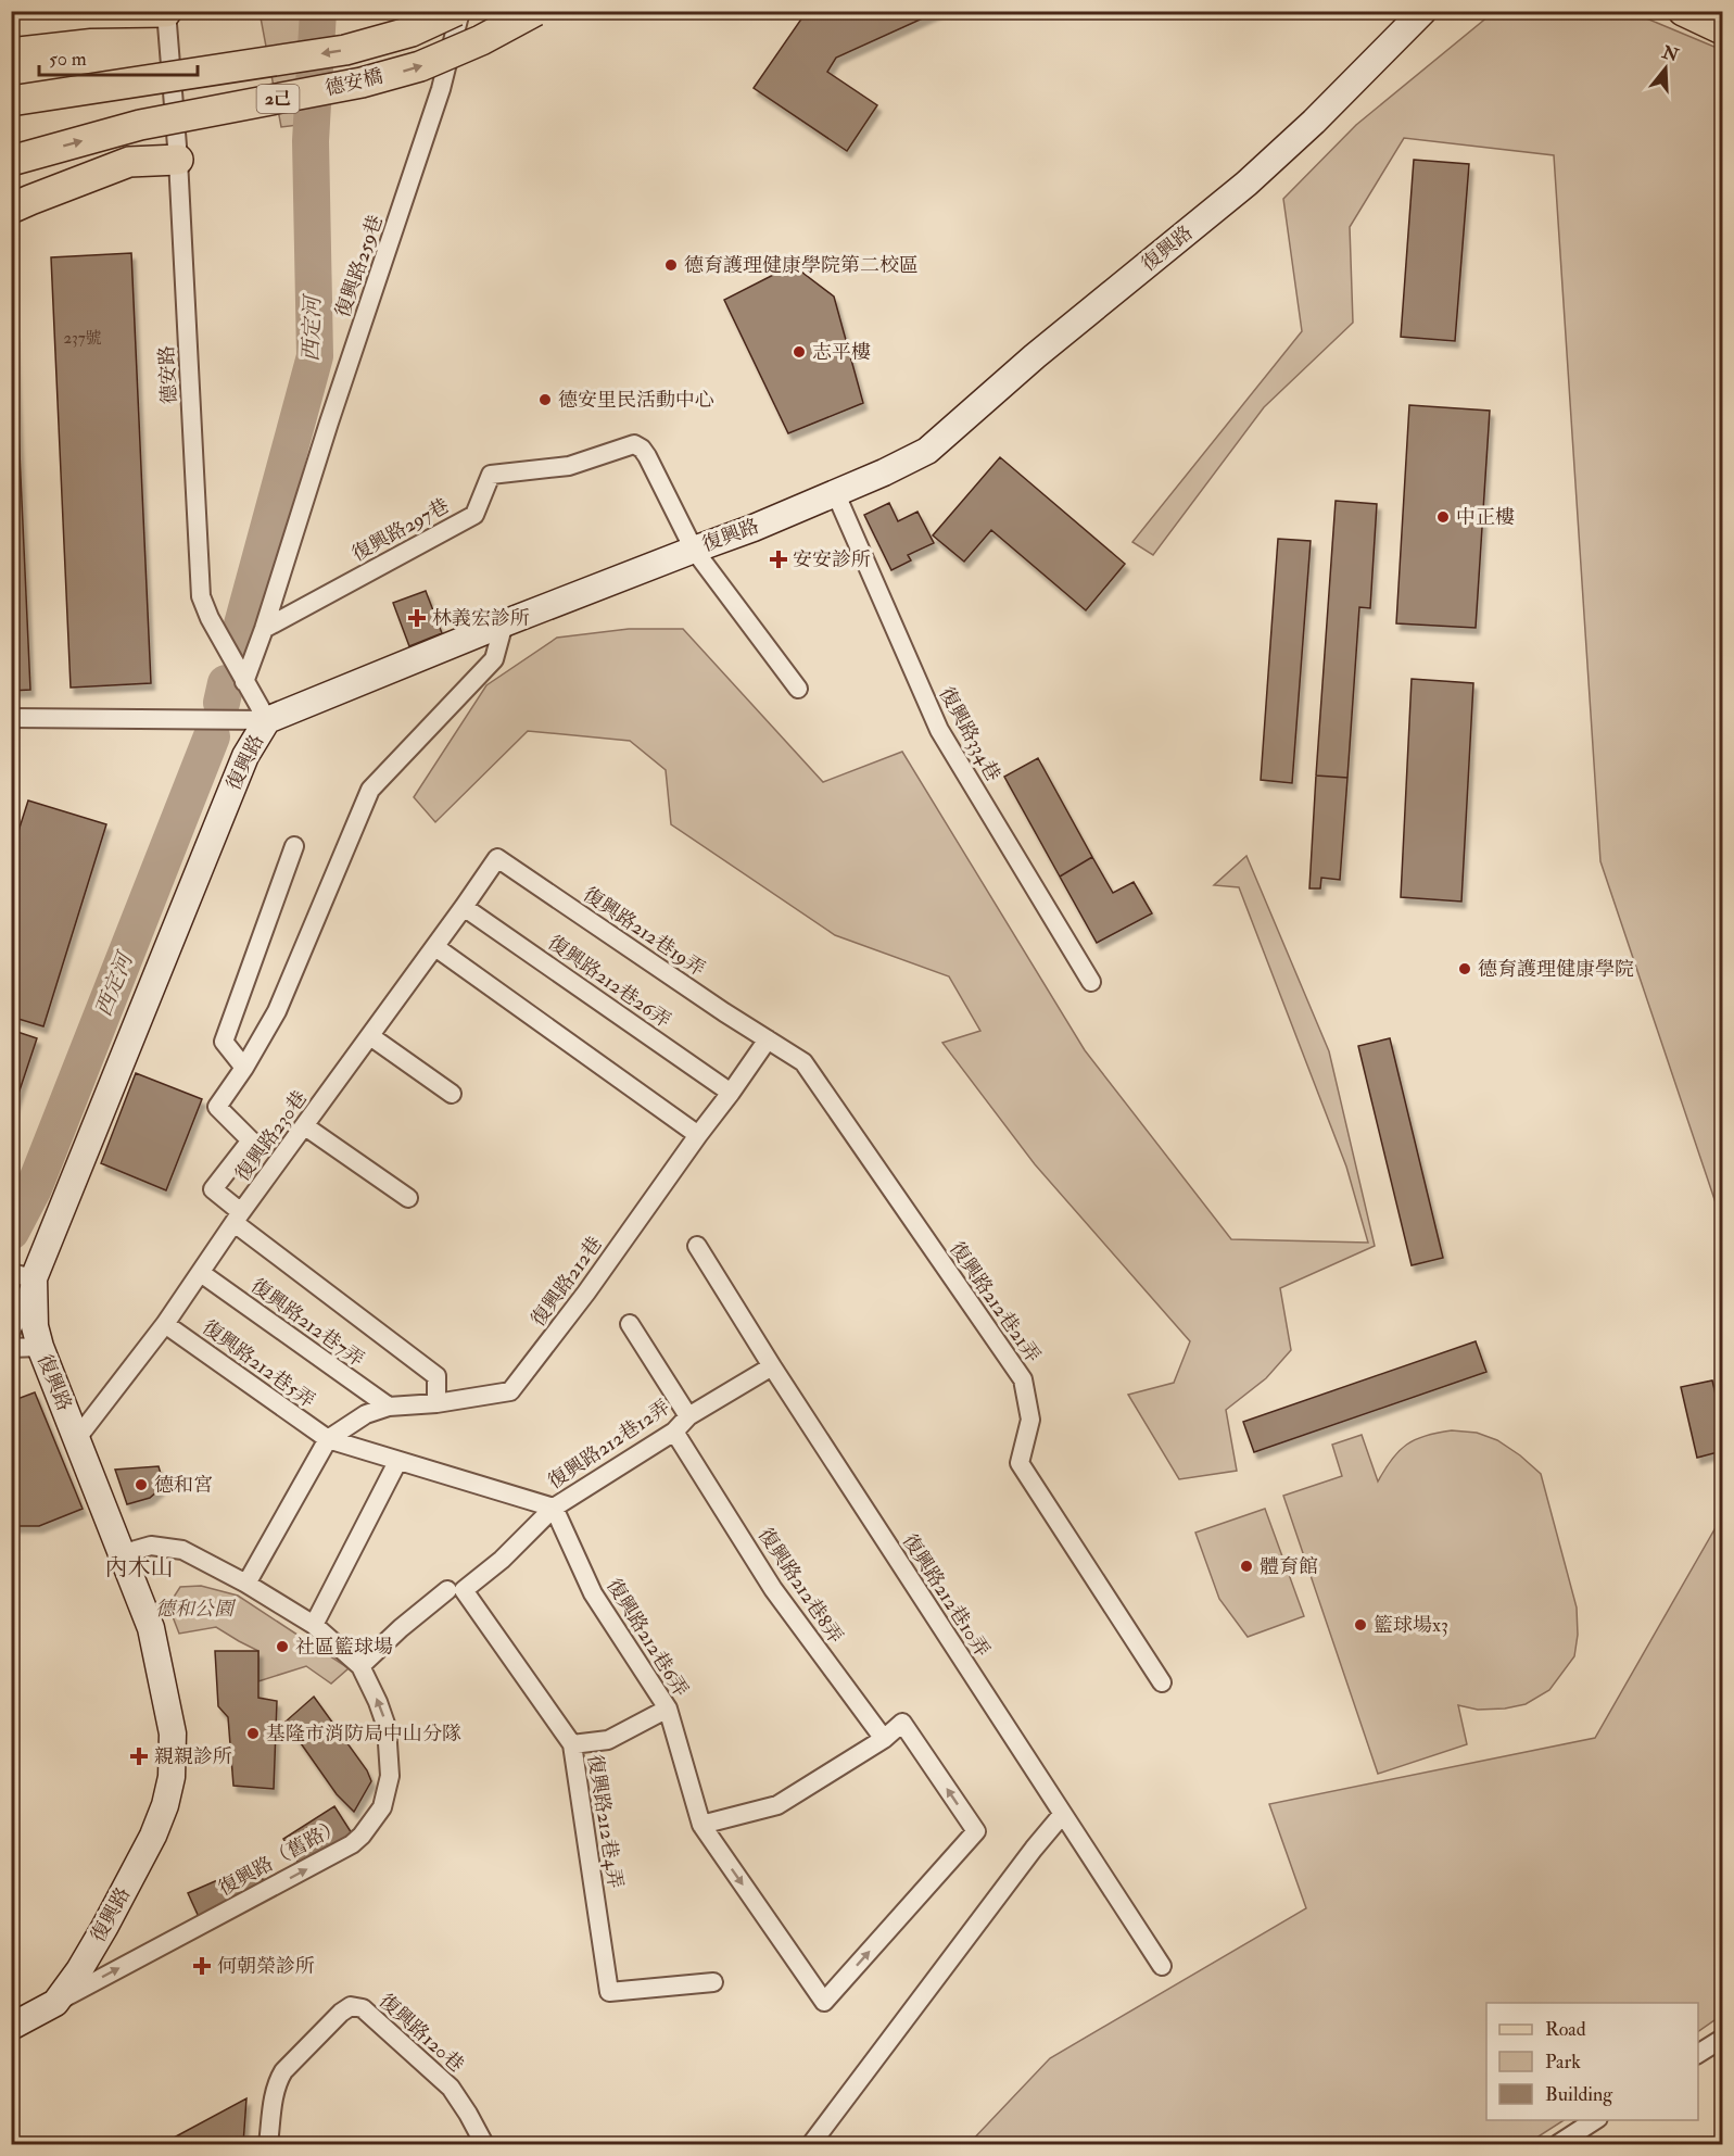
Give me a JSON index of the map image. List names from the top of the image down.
{
  "streets": {
    "main road": ["德安橋", "2己"],
    "street": [
      "復興路",
      "復興路259巷",
      "德安路",
      "復興路297巷",
      "復興路334巷",
      "復興路212巷19弄",
      "復興路212巷26弄",
      "復興路230巷",
      "復興路212巷",
      "復興路212巷21弄",
      "復興路212巷7弄",
      "復興路212巷5弄",
      "復興路212巷12弄",
      "復興路212巷8弄",
      "復興路212巷10弄",
      "復興路212巷6弄",
      "復興路212巷4弄",
      "復興路（舊路）",
      "復興路120巷"
    ]
  },
  "crossings": [
    ["德安橋", "復興路259巷"],
    ["復興路", "德安路"],
    ["復興路", "復興路297巷"],
    ["復興路", "復興路334巷"],
    ["復興路", "復興路230巷"],
    ["復興路", "復興路（舊路）"],
    ["復興路259巷", "德安路"],
    ["復興路259巷", "復興路297巷"],
    ["復興路212巷19弄", "復興路230巷"],
    ["復興路212巷19弄", "復興路212巷"],
    ["復興路212巷19弄", "復興路212巷21弄"],
    ["復興路212巷26弄", "復興路230巷"],
    ["復興路212巷26弄", "復興路212巷"],
    ["復興路230巷", "復興路212巷7弄"],
    ["復興路230巷", "復興路212巷5弄"],
    ["復興路212巷", "復興路212巷21弄"],
    ["復興路212巷", "復興路212巷7弄"],
    ["復興路212巷", "復興路212巷5弄"],
    ["復興路212巷", "復興路（舊路）"],
    ["復興路212巷12弄", "復興路212巷8弄"],
    ["復興路212巷12弄", "復興路212巷10弄"],
    ["復興路212巷12弄", "復興路212巷6弄"],
    ["復興路212巷12弄", "復興路212巷4弄"],
    ["復興路212巷8弄", "復興路212巷6弄"],
    ["復興路212巷6弄", "復興路212巷4弄"]
  ],
  "one_way": ["復興路（舊路）"],
  "districts": ["內木山"],
  "water": ["西定河"],
  "parks": ["德和公園"],
  "places": {
    "other": [
      "德育護理健康學院第二校區",
      "志平樓",
      "德安里民活動中心",
      "中正樓",
      "德育護理健康學院",
      "德和宮",
      "體育館",
      "籃球場x3",
      "社區籃球場",
      "基隆市消防局中山分隊"
    ],
    "health": [
      "安安診所",
      "林義宏診所",
      "親親診所",
      "何朝榮診所"
    ]
  },
  "house_numbers": ["237號"],
  "legend": ["Road", "Park", "Building"],
  "scale_bar": "50 m",
  "north": "top"
}
